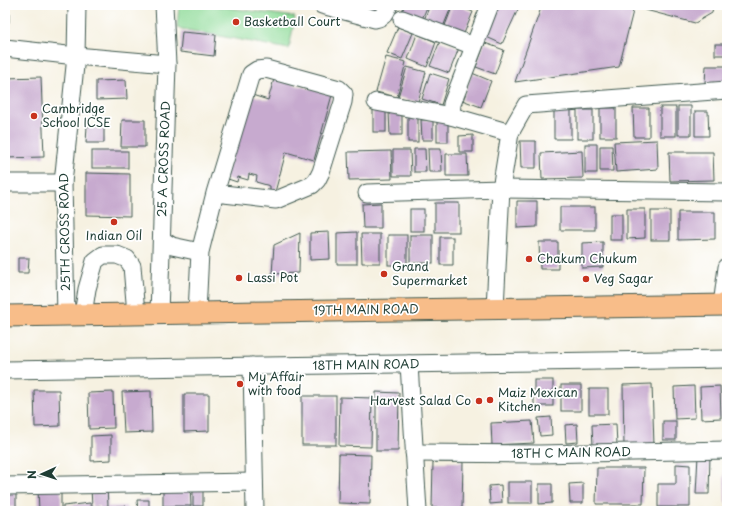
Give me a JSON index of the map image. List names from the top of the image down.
{
  "streets": {
    "main road": ["19TH MAIN ROAD"],
    "street": [
      "25 A CROSS ROAD",
      "25TH CROSS ROAD",
      "18TH MAIN ROAD",
      "18TH C MAIN ROAD"
    ]
  },
  "crossings": [
    ["25 A CROSS ROAD", "19TH MAIN ROAD"],
    ["25TH CROSS ROAD", "19TH MAIN ROAD"]
  ],
  "places": [
    "Basketball Court",
    "Cambridge School ICSE",
    "Indian Oil",
    "Chakum Chukum",
    "Grand Supermarket",
    "Lassi Pot",
    "Veg Sagar",
    "My Affair with food",
    "Maiz Mexican Kitchen",
    "Harvest Salad Co"
  ],
  "north": "left"
}
